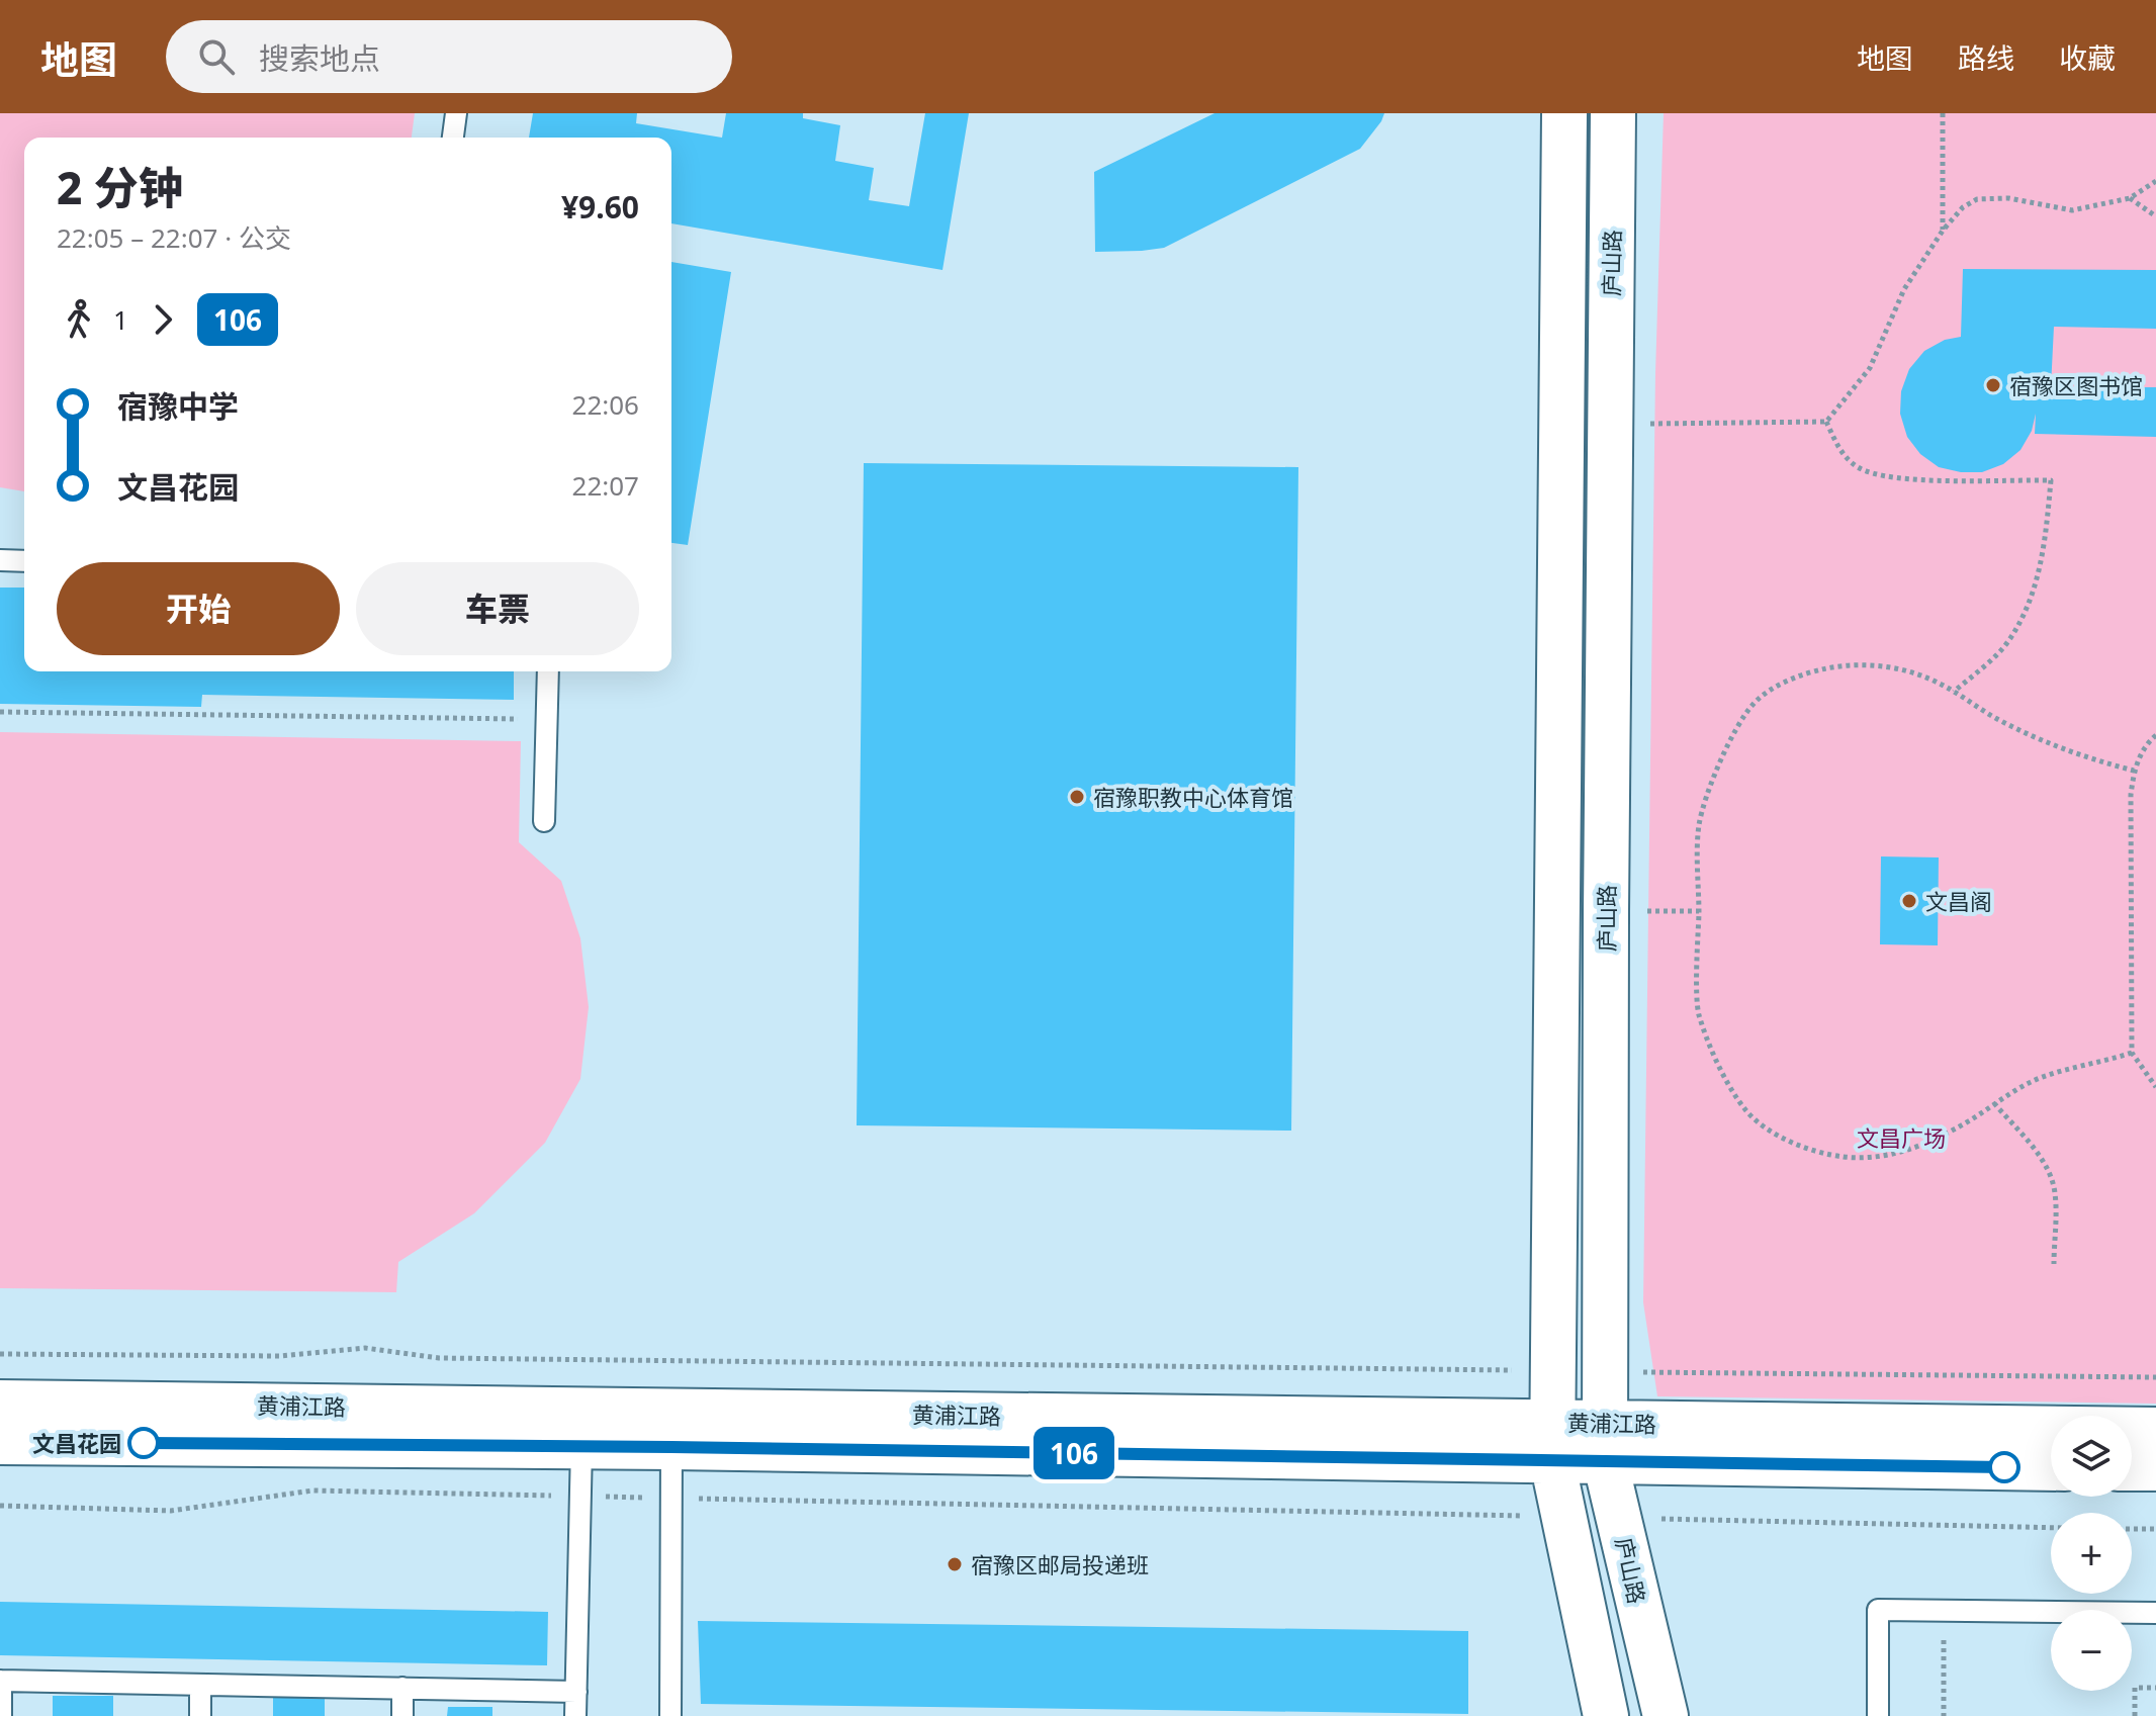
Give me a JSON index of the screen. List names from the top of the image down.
{
  "streets": {
    "street": ["庐山路", "黄浦江路"]
  },
  "crossings": [
    ["庐山路", "黄浦江路"]
  ],
  "parks": ["文昌广场"],
  "places": [
    "宿豫区图书馆",
    "宿豫职教中心体育馆",
    "文昌阁",
    "文昌花园",
    "宿豫区邮局投递班"
  ],
  "lines": ["bus line 106"],
  "page": {
    "header": "地图",
    "search": "搜索地点",
    "nav": ["地图", "路线", "收藏"],
    "on_map": "106",
    "heading": ["2 分钟", "22:05 – 22:07 · 公交", "¥9.60"],
    "legs": ["1", "106"],
    "list": [
      {
        "name": "宿豫中学",
        "value": "22:06"
      },
      {
        "name": "文昌花园",
        "value": "22:07"
      }
    ],
    "buttons": ["开始", "车票"],
    "map_buttons": ["+", "−"]
  }
}
